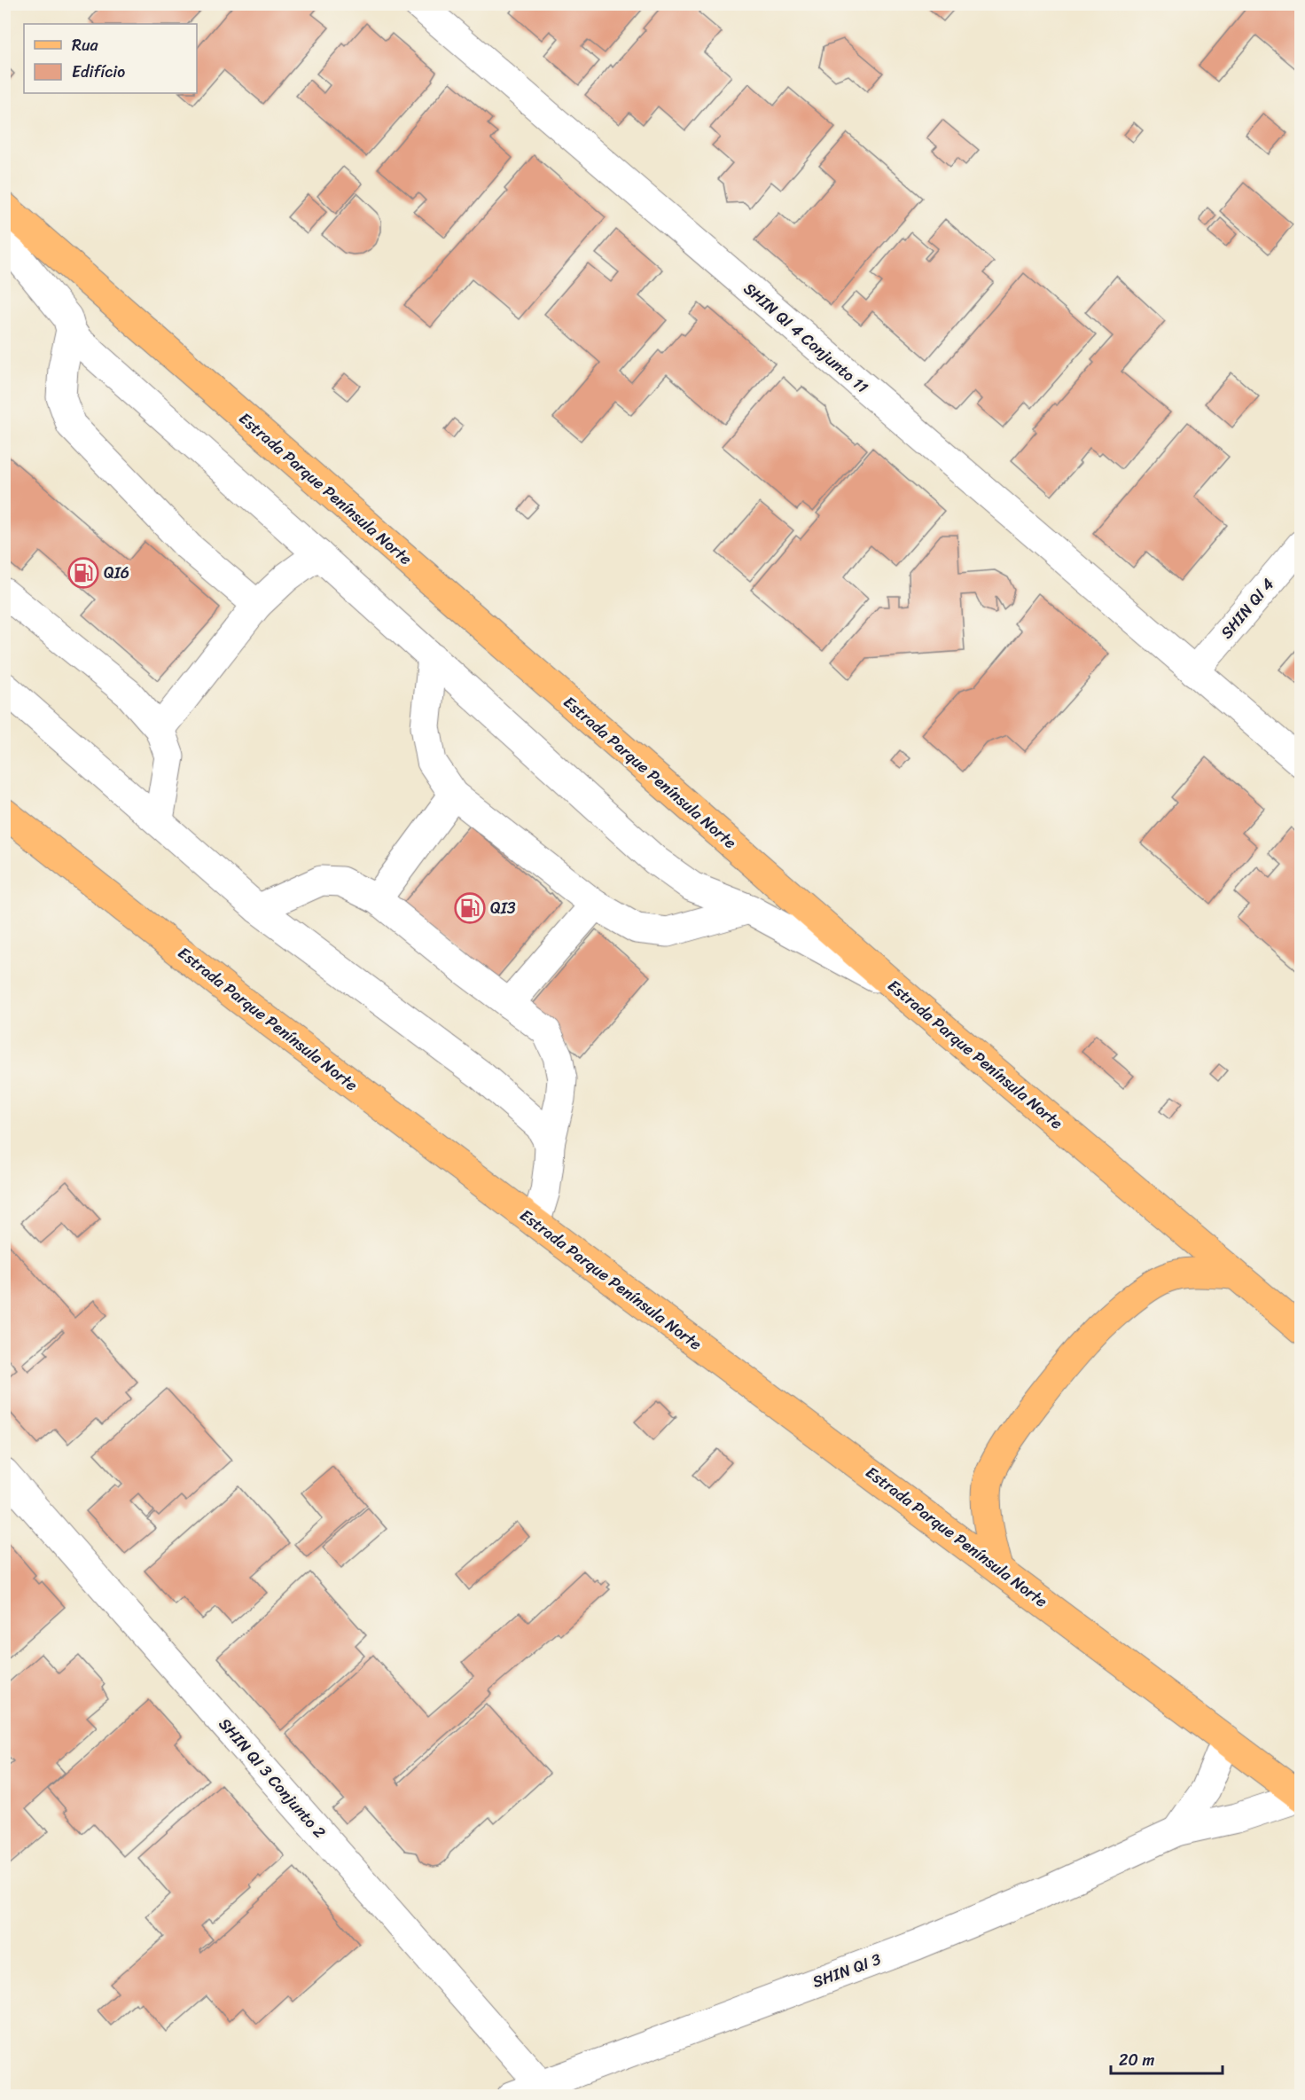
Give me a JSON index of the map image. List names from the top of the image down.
{
  "streets": {
    "main road": ["Estrada Parque Península Norte"],
    "street": [
      "SHIN QI 4 Conjunto 11",
      "SHIN QI 4",
      "SHIN QI 3 Conjunto 2",
      "SHIN QI 3"
    ]
  },
  "crossings": [
    ["SHIN QI 4 Conjunto 11", "SHIN QI 4"],
    ["Estrada Parque Península Norte", "SHIN QI 3"],
    ["SHIN QI 3 Conjunto 2", "SHIN QI 3"]
  ],
  "places": {
    "fuel station": ["QI6", "QI3"]
  },
  "legend": ["Rua", "Edifício"],
  "scale_bar": "20 m"
}
